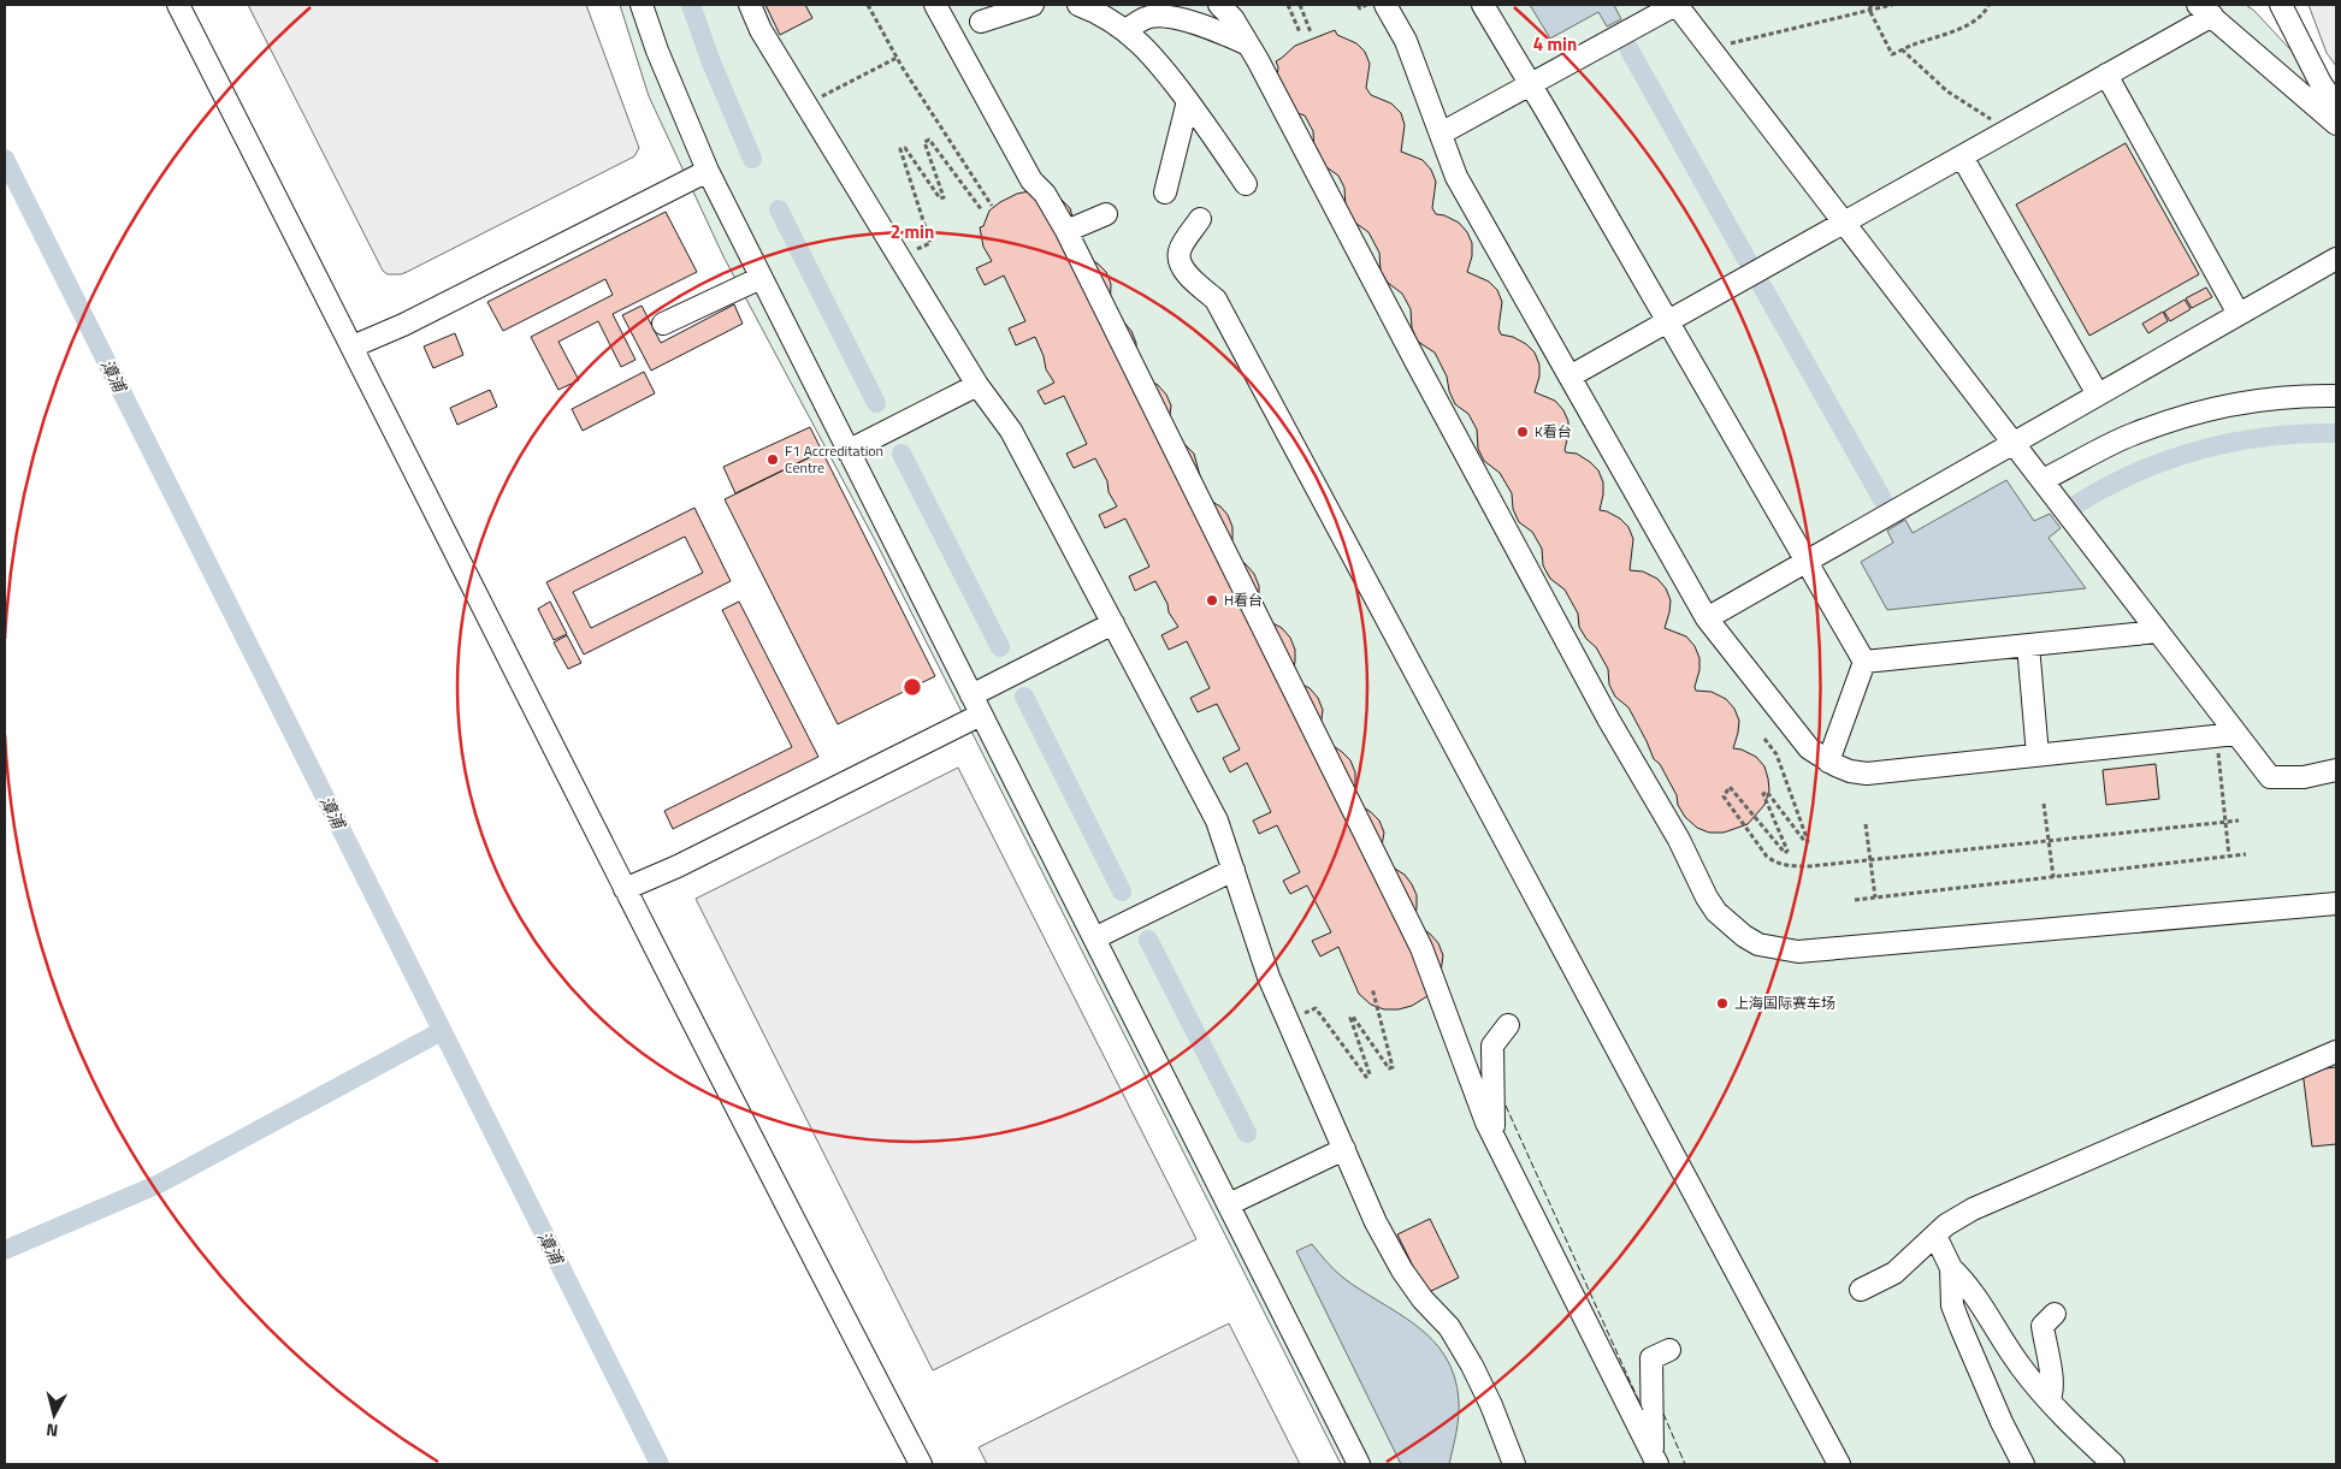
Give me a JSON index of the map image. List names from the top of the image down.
{
  "water": ["漳浦"],
  "places": [
    "K看台",
    "F1 Accreditation Centre",
    "H看台",
    "上海国际赛车场"
  ],
  "north": "bottom",
  "rings": ["4 min", "2 min"]
}
